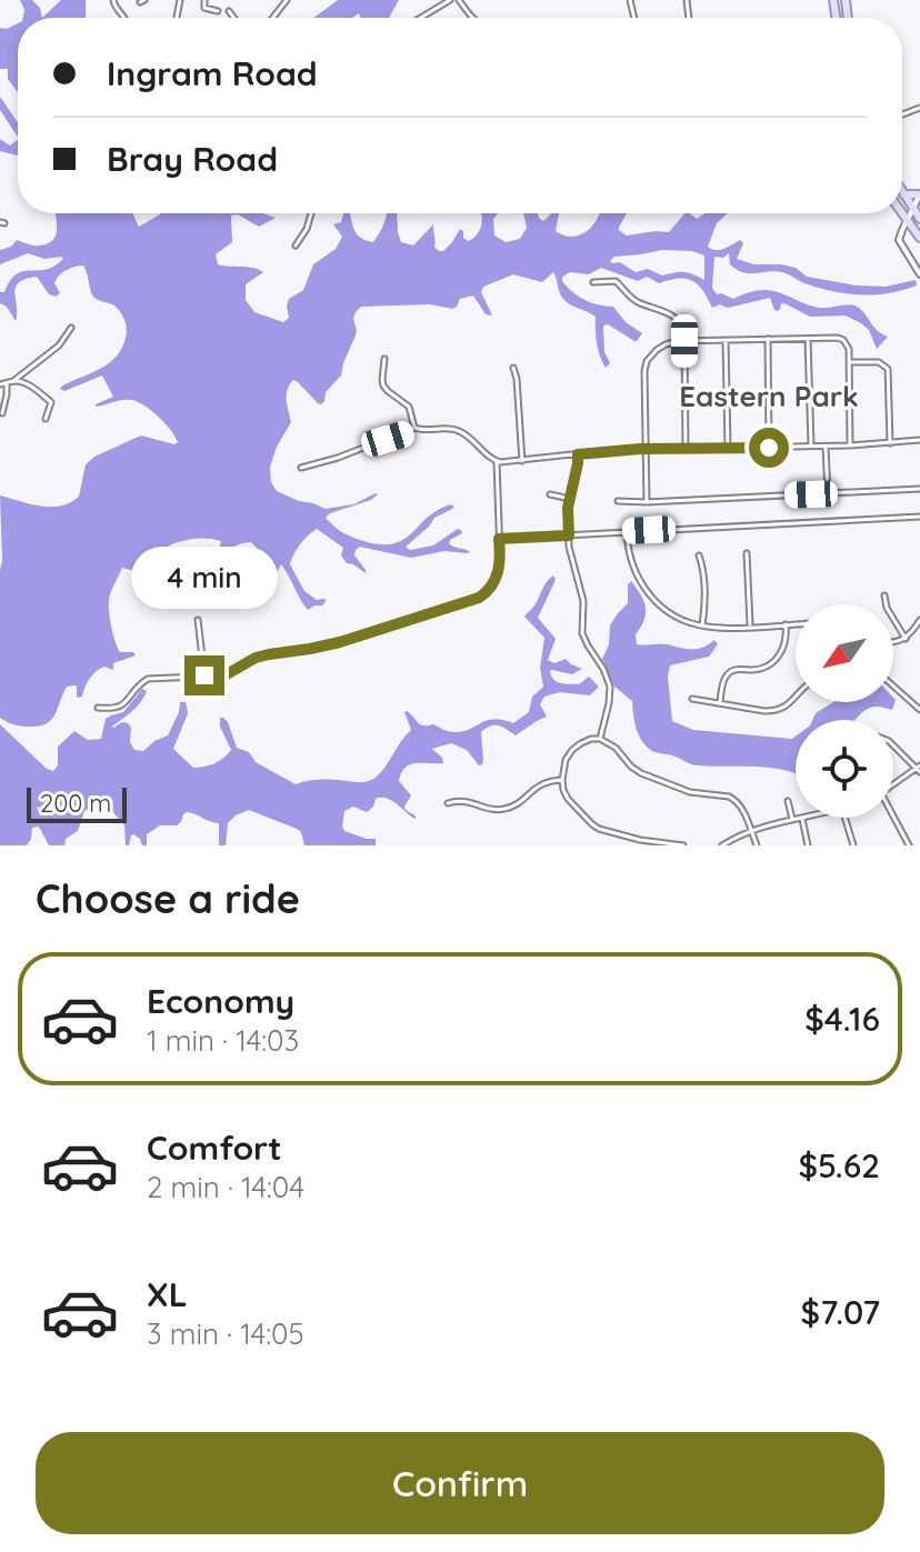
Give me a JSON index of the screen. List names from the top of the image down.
{
  "districts": ["Eastern Park"],
  "scale_bar": "200 m",
  "north": "bottom left",
  "page": {
    "banner": ["Ingram Road", "Bray Road"],
    "bubble": "4 min",
    "scale": "200 m",
    "heading": "Choose a ride",
    "list": [
      {
        "name": "Economy",
        "note": "1 min · 14:03",
        "value": "$4.16"
      },
      {
        "name": "Comfort",
        "note": "2 min · 14:04",
        "value": "$5.62"
      },
      {
        "name": "XL",
        "note": "3 min · 14:05",
        "value": "$7.07"
      }
    ],
    "buttons": "Confirm"
  }
}
